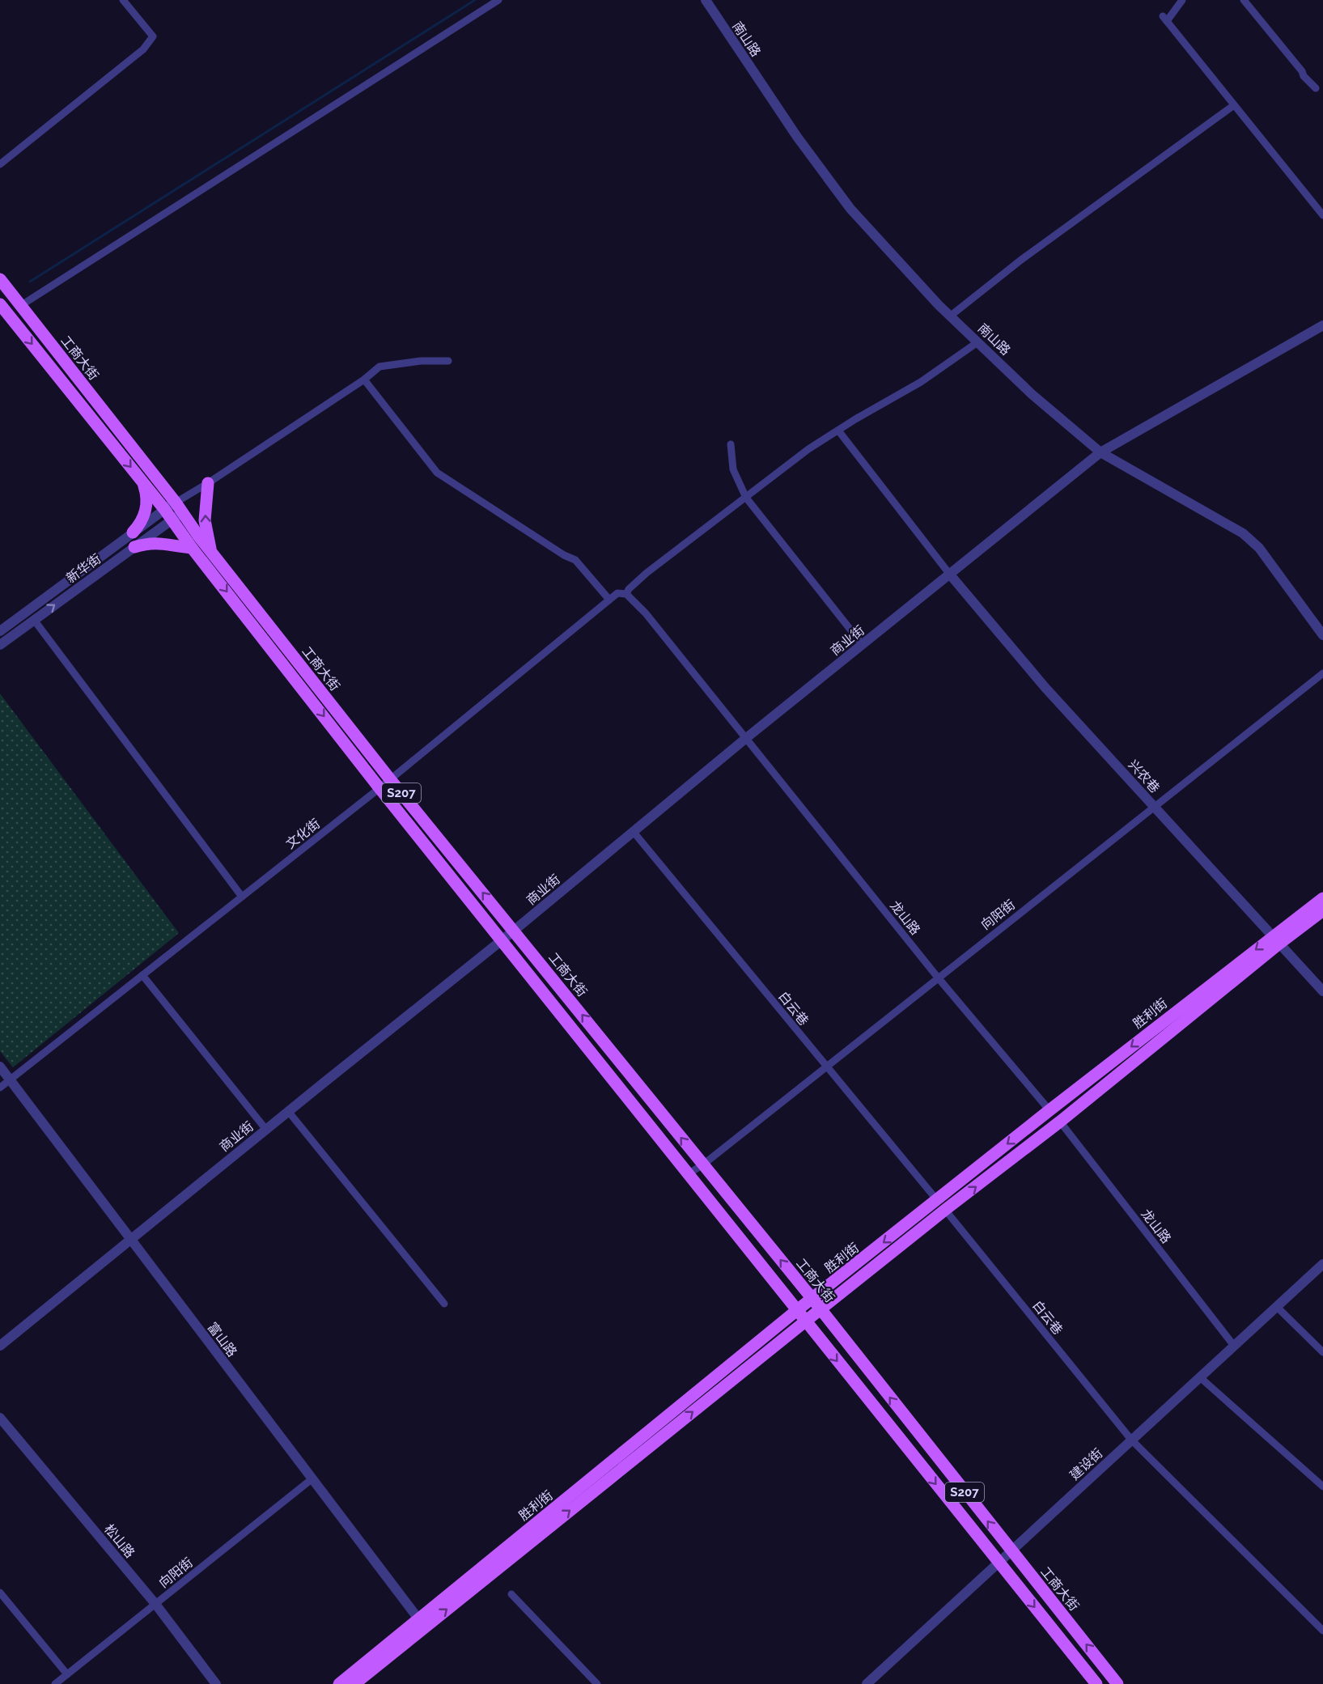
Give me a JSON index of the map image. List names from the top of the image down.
{
  "streets": {
    "main road": ["工商大街", "S207", "胜利街"],
    "street": [
      "南山路",
      "新华街",
      "商业街",
      "兴农巷",
      "文化街",
      "向阳街",
      "龙山路",
      "白云巷",
      "富山路",
      "建设街",
      "松山路"
    ]
  },
  "crossings": [
    ["南山路", "商业街"],
    ["工商大街", "新华街"],
    ["工商大街", "商业街"],
    ["工商大街", "文化街"],
    ["工商大街", "向阳街"],
    ["工商大街", "胜利街"],
    ["工商大街", "建设街"],
    ["商业街", "兴农巷"],
    ["商业街", "龙山路"],
    ["商业街", "白云巷"],
    ["商业街", "富山路"],
    ["兴农巷", "向阳街"],
    ["兴农巷", "胜利街"],
    ["文化街", "龙山路"],
    ["文化街", "富山路"],
    ["向阳街", "龙山路"],
    ["向阳街", "白云巷"],
    ["向阳街", "富山路"],
    ["向阳街", "松山路"],
    ["龙山路", "胜利街"],
    ["龙山路", "建设街"],
    ["白云巷", "胜利街"],
    ["白云巷", "建设街"],
    ["胜利街", "富山路"]
  ]
}
